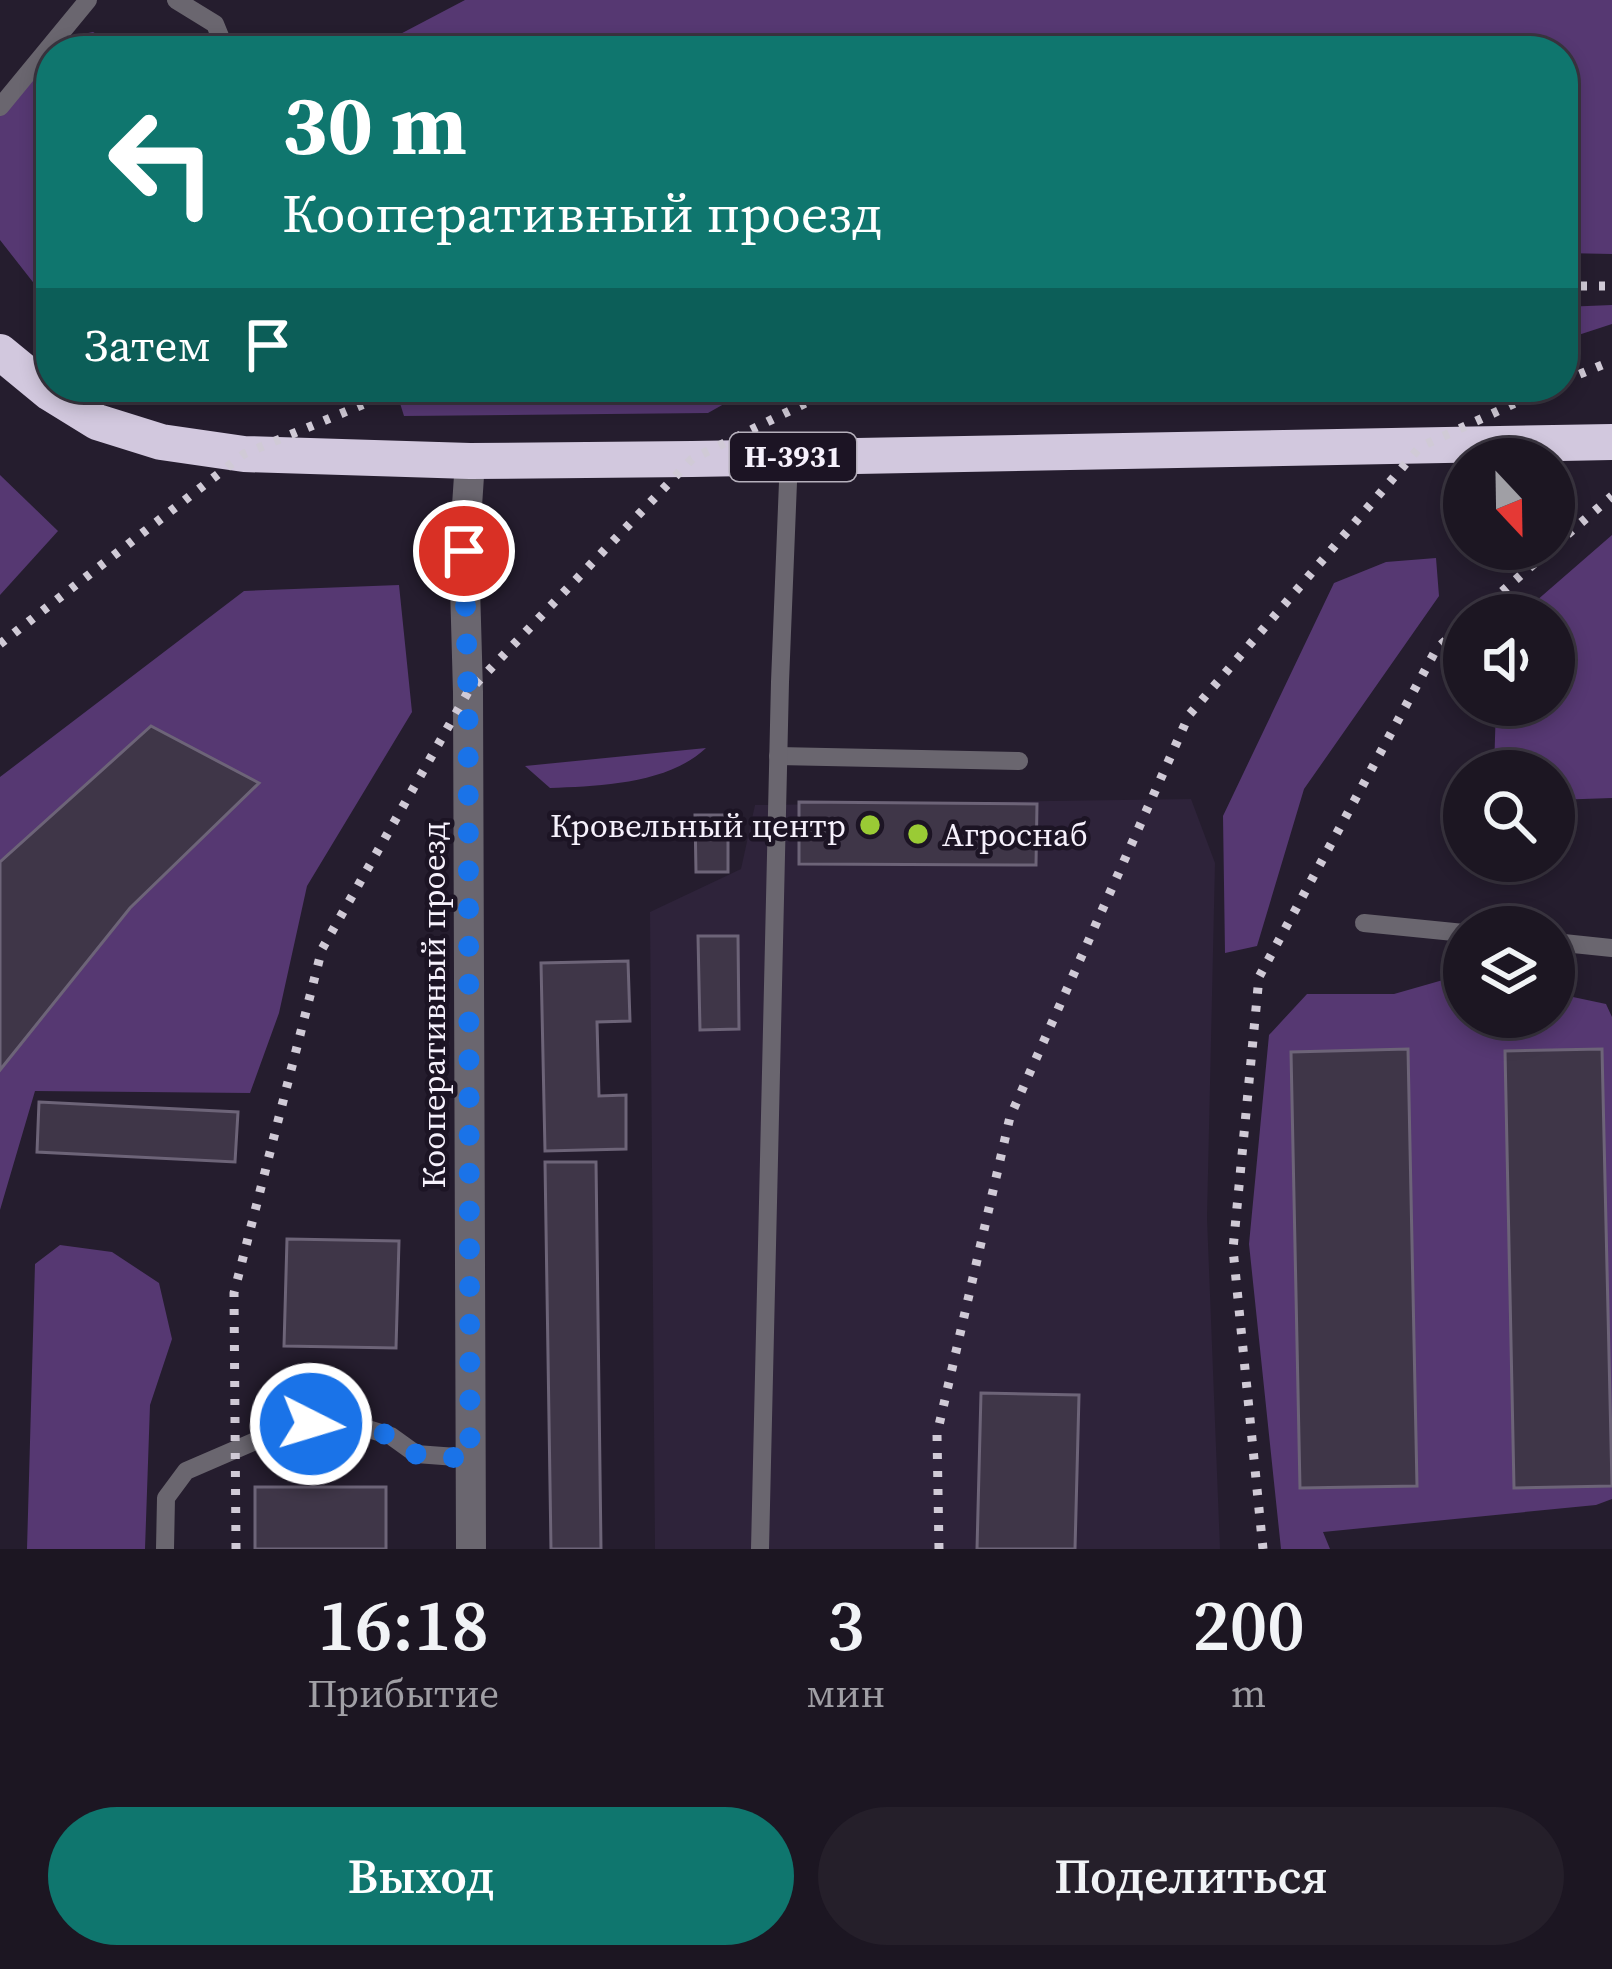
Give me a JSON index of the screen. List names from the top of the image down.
{
  "streets": {
    "highway": ["Н-3931"],
    "street": ["Кооперативный проезд"]
  },
  "crossings": [
    ["Н-3931", "Кооперативный проезд"]
  ],
  "places": ["Кровельный центр", "Агроснаб"],
  "north": "bottom",
  "page": {
    "turn": ["30 m", "Кооперативный проезд"],
    "then": "Затем",
    "eta": [
      "16:18",
      "Прибытие",
      "3",
      "мин",
      "200",
      "m"
    ],
    "buttons": ["Выход", "Поделиться"]
  }
}
